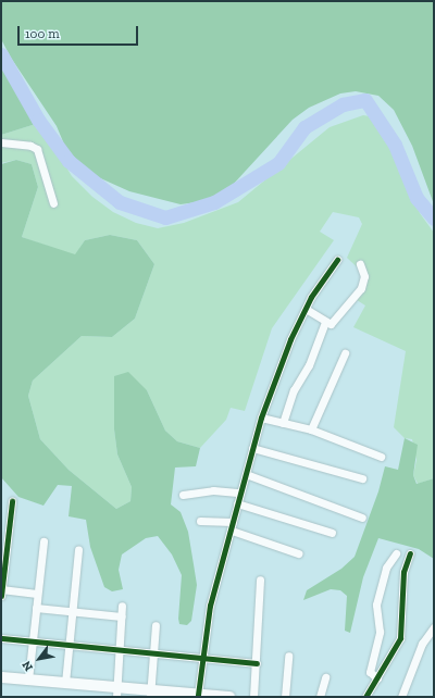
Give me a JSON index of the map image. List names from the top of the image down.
{
  "scale_bar": "100 m",
  "north": "bottom left"
}
